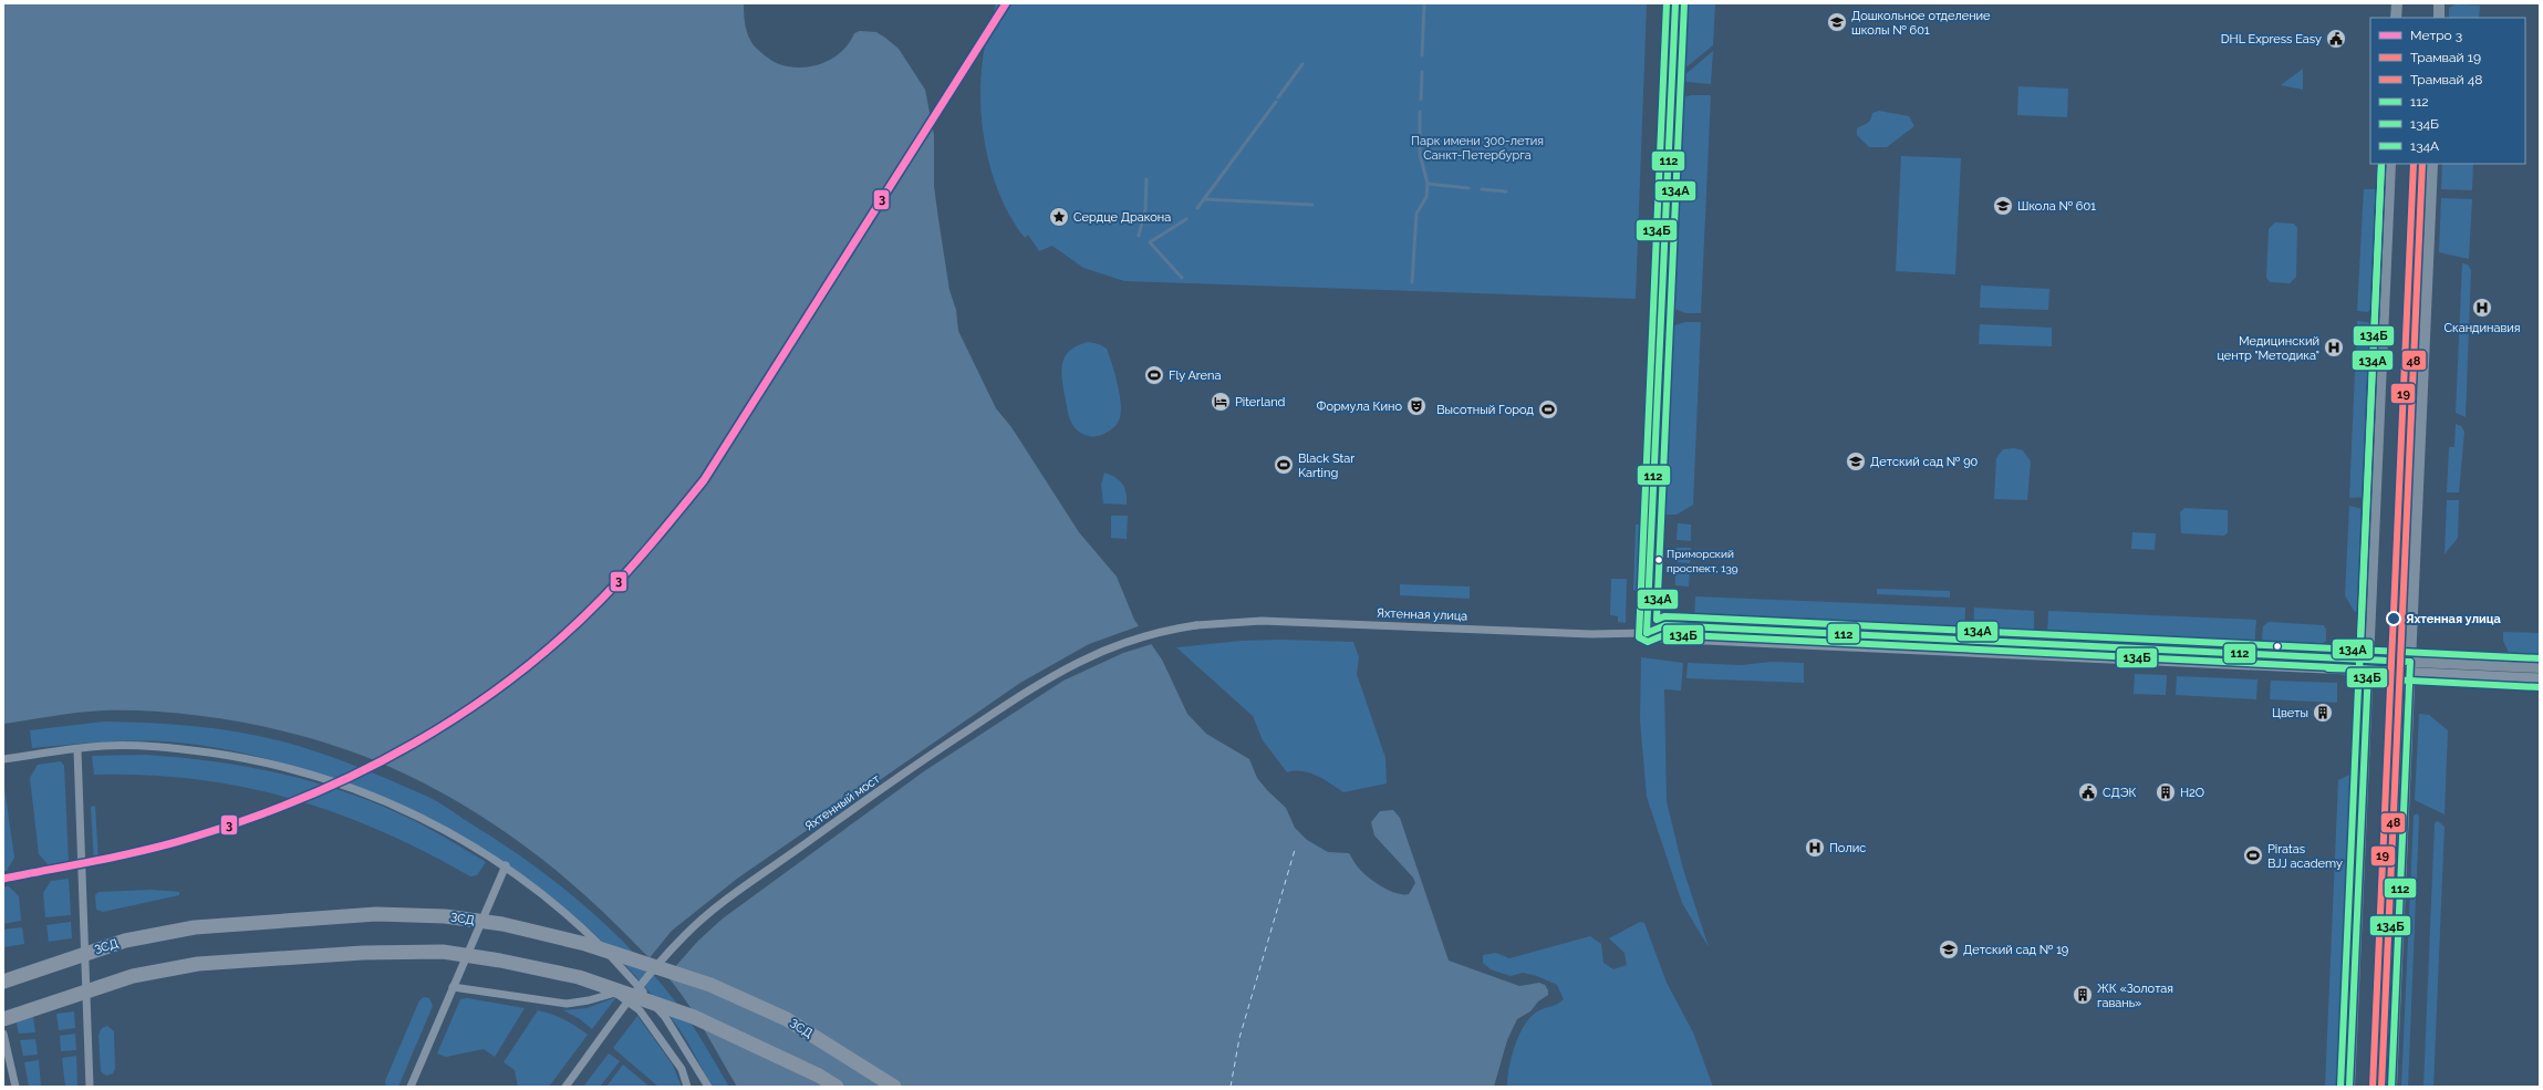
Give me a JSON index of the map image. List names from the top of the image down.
{
  "streets": {
    "highway": ["ЗСД"],
    "main road": ["Яхтенная улица"],
    "street": ["Яхтенный мост"]
  },
  "crossings": [
    ["Яхтенная улица", "Яхтенный мост"]
  ],
  "parks": ["Парк имени 300-летия Санкт-Петербурга"],
  "places": {
    "school or university": [
      "Дошкольное отделение школы № 601",
      "Школа № 601",
      "Детский сад № 90",
      "Детский сад № 19"
    ],
    "public building": ["DHL Express Easy", "СДЭК"],
    "place": ["Сердце Дракона"],
    "hospital": ["Скандинавия", "Медицинский центр \"Методика\"", "Полис"],
    "sports": [
      "Fly Arena",
      "Высотный Город",
      "Black Star Karting",
      "Piratas BJJ academy"
    ],
    "hotel": ["Piterland"],
    "theatre": ["Формула Кино"],
    "other": ["Приморский проспект, 139", "Яхтенная улица"],
    "building": ["Цветы", "H2O", "ЖК «Золотая гавань»"]
  },
  "lines": [
    "metro line 3",
    "transit line 112",
    "transit line 134Б",
    "transit line 134А",
    "tram line 19",
    "tram line 48"
  ],
  "legend": [
    "Метро 3",
    "Трамвай 19",
    "Трамвай 48",
    "112",
    "134Б",
    "134А"
  ]
}
